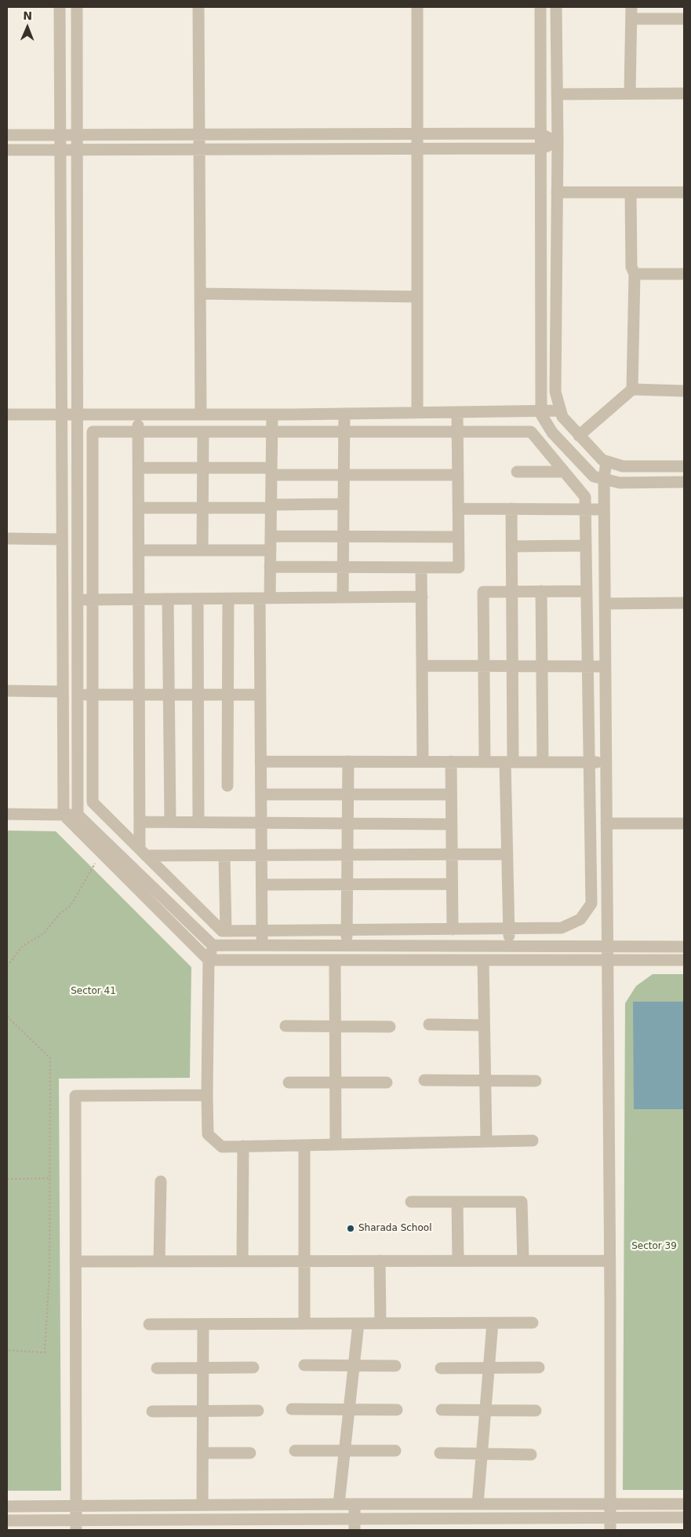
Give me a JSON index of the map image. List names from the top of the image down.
{
  "parks": ["Sector 41", "Sector 39"],
  "places": ["Sharada School"],
  "north": "top"
}
